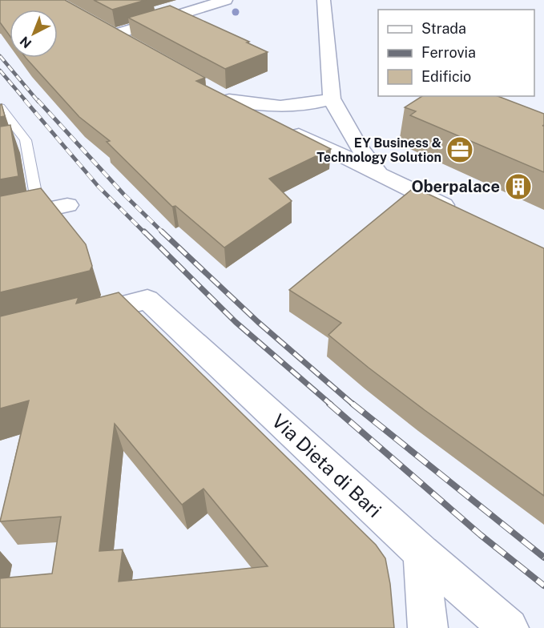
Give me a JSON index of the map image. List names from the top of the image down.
{
  "streets": {
    "main road": ["Via Dieta di Bari"]
  },
  "places": {
    "office": ["EY Business & Technology Solution"],
    "building": ["Oberpalace"]
  },
  "legend": ["Strada", "Ferrovia", "Edificio"],
  "north": "bottom left"
}
